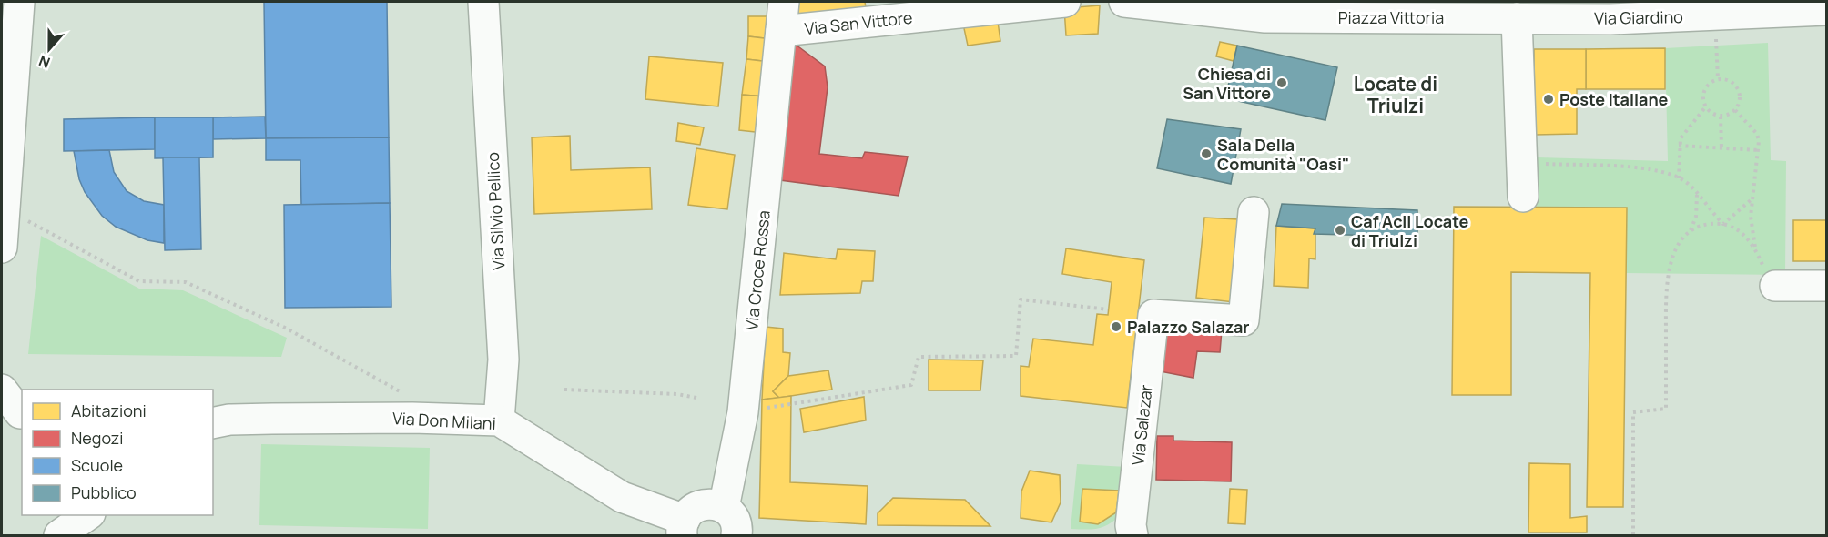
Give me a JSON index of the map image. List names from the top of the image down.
{
  "streets": {
    "street": [
      "Piazza Vittoria",
      "Via Giardino",
      "Via San Vittore",
      "Via Silvio Pellico",
      "Via Croce Rossa",
      "Via Don Milani",
      "Via Salazar"
    ]
  },
  "crossings": [
    ["Piazza Vittoria", "Via Giardino"],
    ["Via San Vittore", "Via Croce Rossa"],
    ["Via Silvio Pellico", "Via Don Milani"]
  ],
  "districts": ["Locate di Triulzi"],
  "places": [
    "Chiesa di San Vittore",
    "Poste Italiane",
    "Sala Della Comunità \"Oasi\"",
    "Caf Acli Locate di Triulzi",
    "Palazzo Salazar"
  ],
  "legend": [
    "Abitazioni",
    "Negozi",
    "Scuole",
    "Pubblico"
  ],
  "north": "bottom"
}
